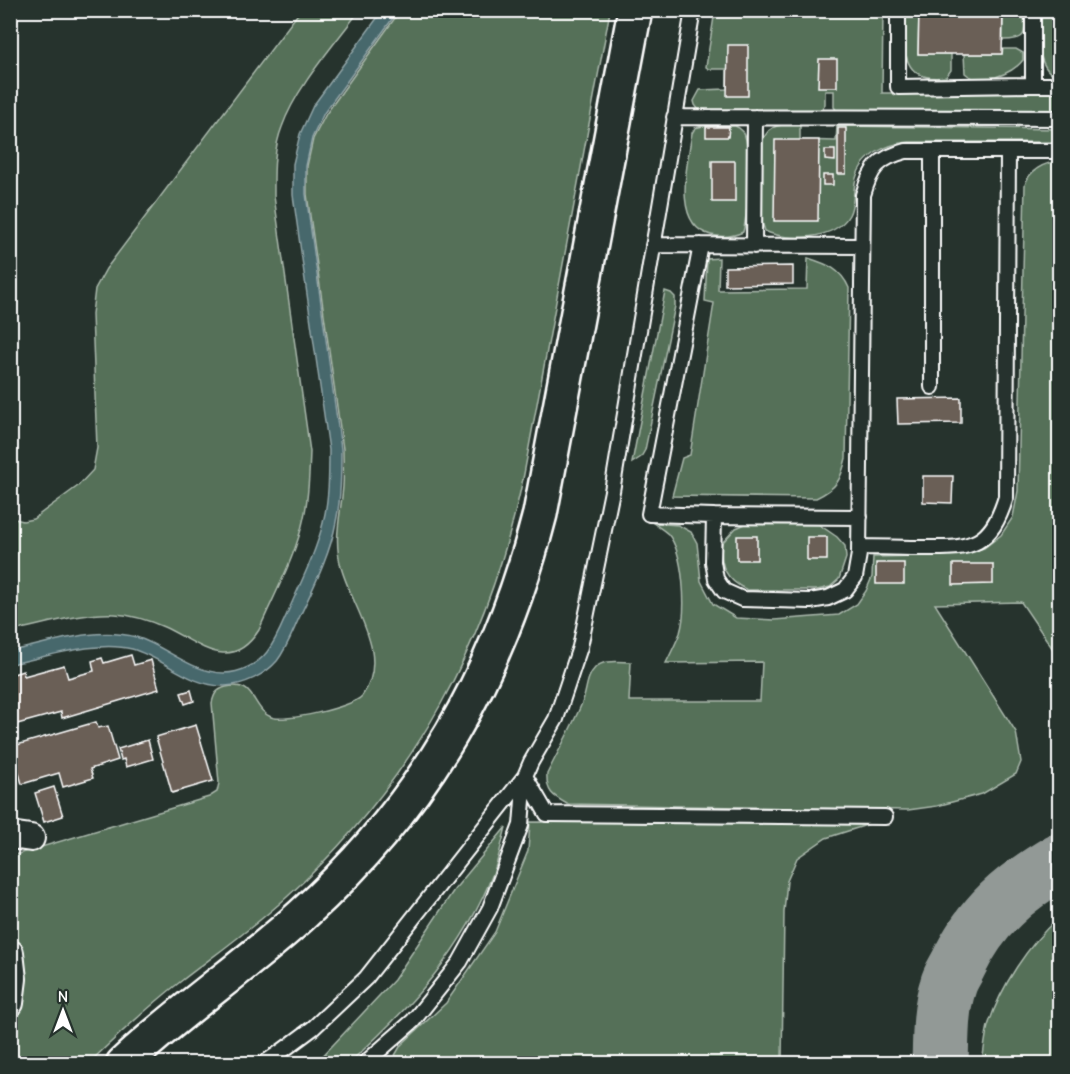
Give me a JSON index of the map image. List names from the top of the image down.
{
  "north": "top"
}
